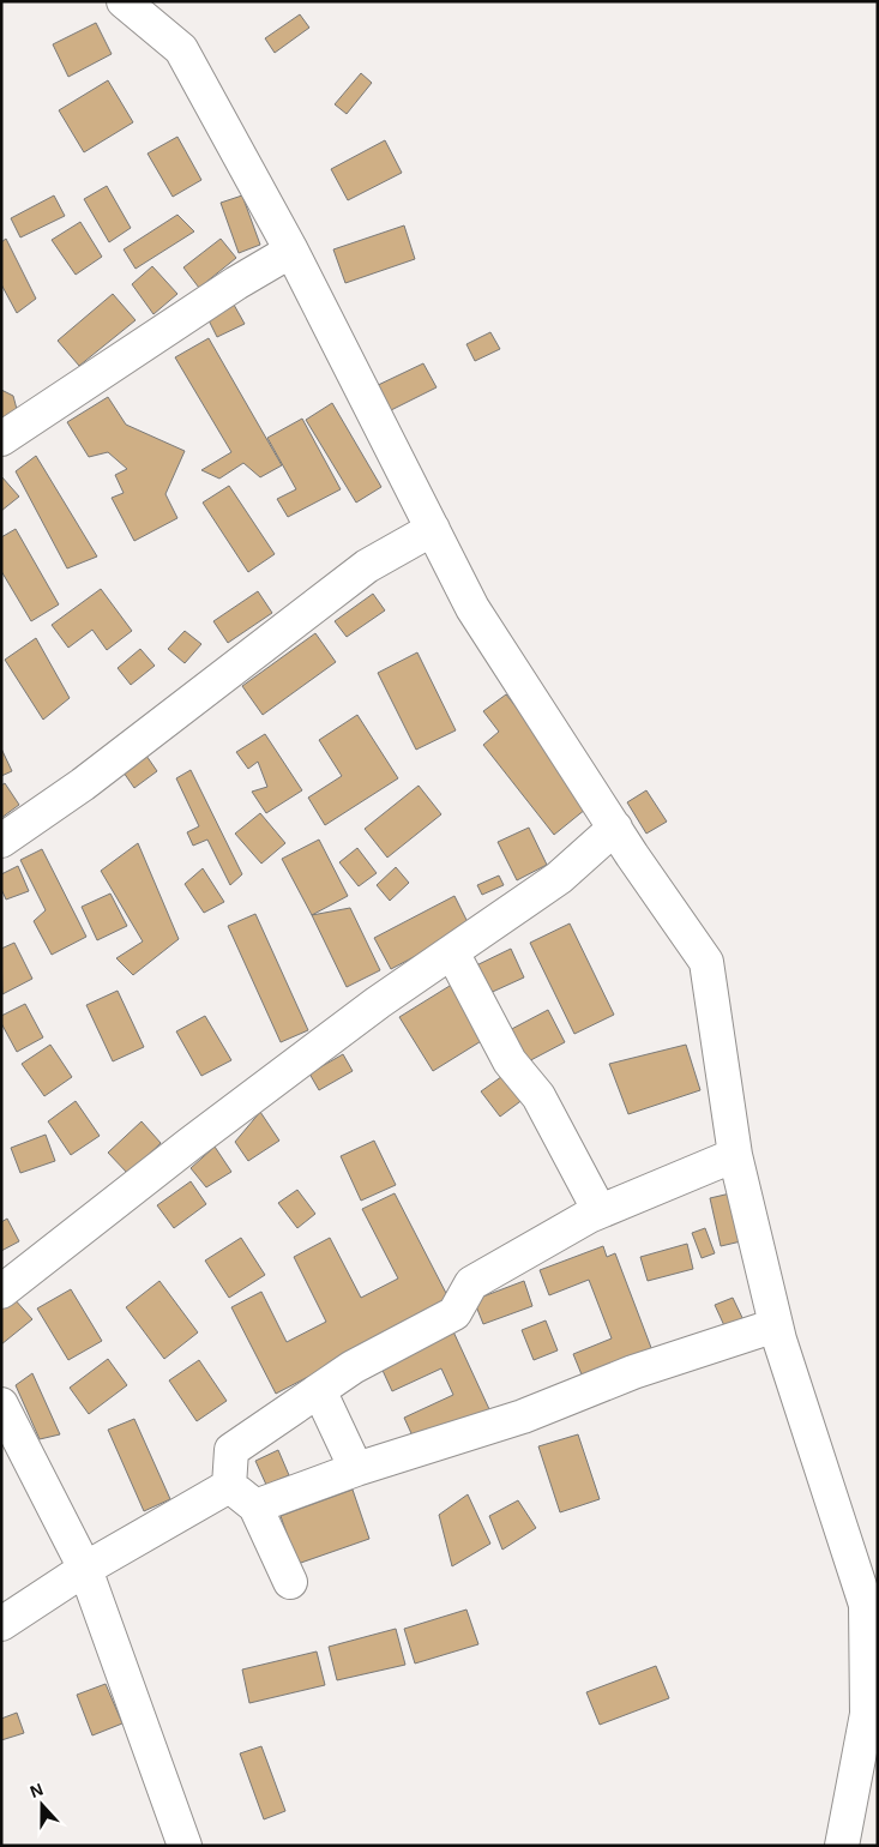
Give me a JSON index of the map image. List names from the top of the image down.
{
  "north": "top"
}
